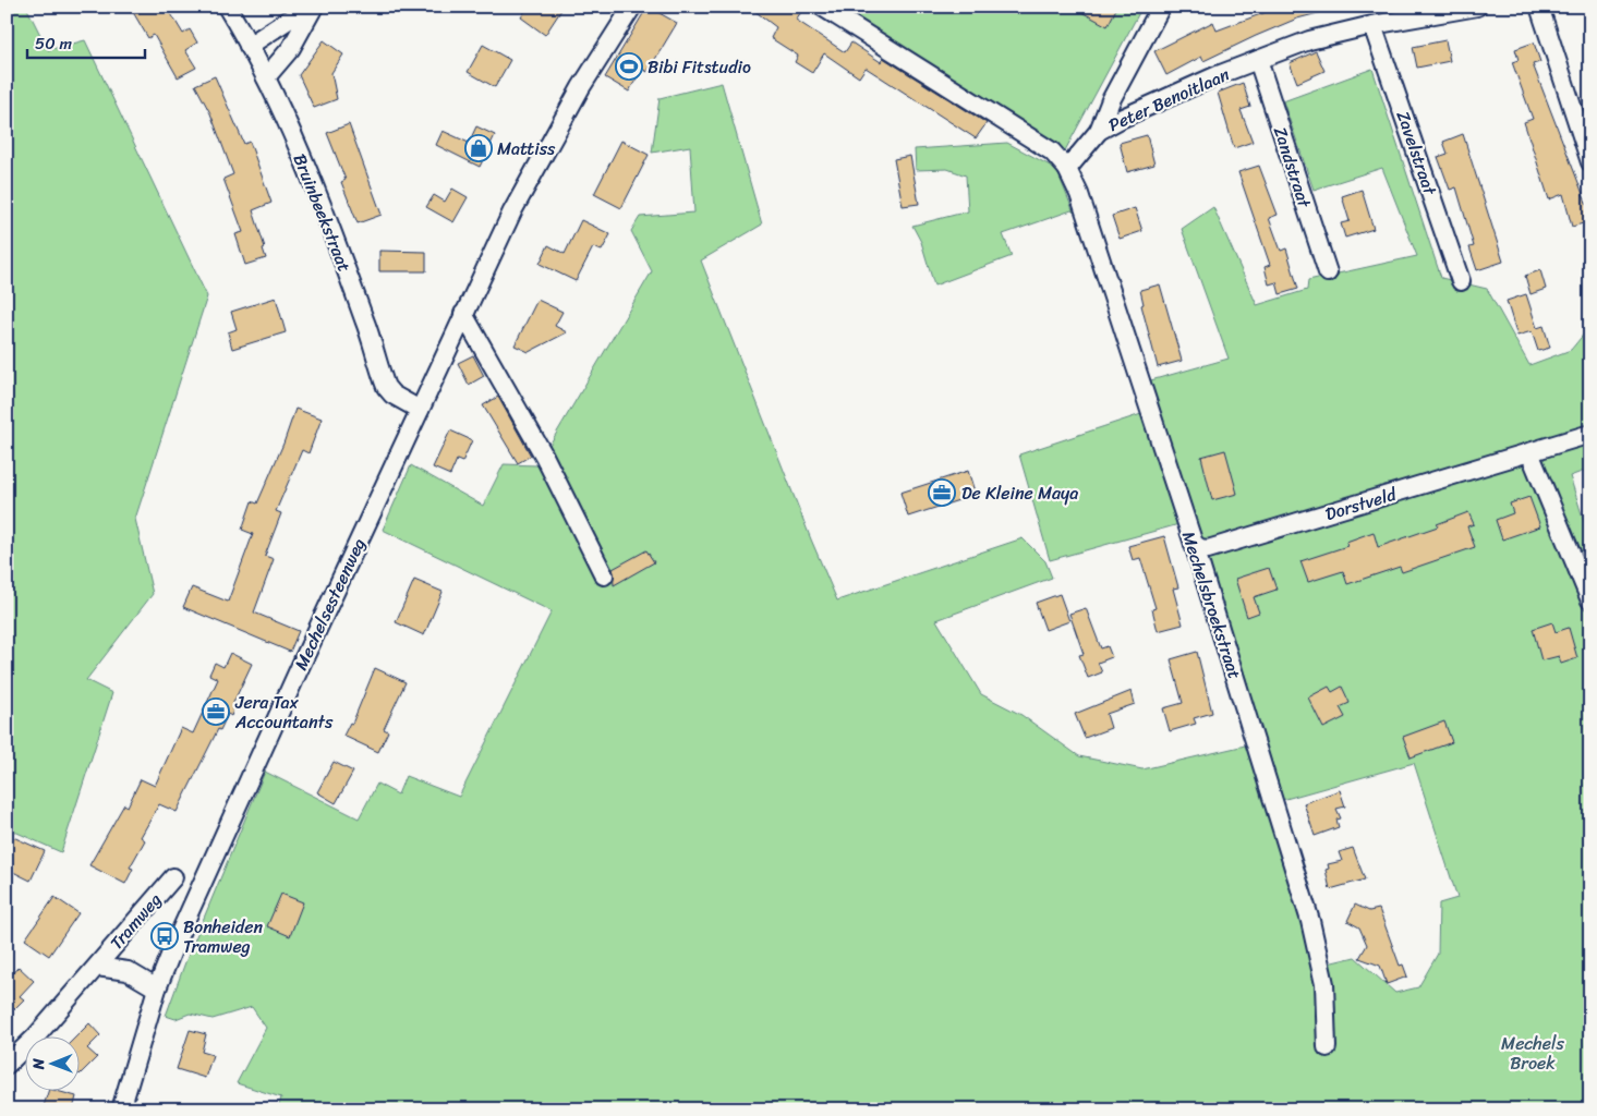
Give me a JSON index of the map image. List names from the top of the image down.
{
  "streets": {
    "street": [
      "Peter Benoitlaan",
      "Zavelstraat",
      "Zandstraat",
      "Bruinbeekstraat",
      "Dorstveld",
      "Mechelsesteenweg",
      "Mechelsbroekstraat",
      "Tramweg"
    ]
  },
  "crossings": [
    ["Peter Benoitlaan", "Zavelstraat"],
    ["Peter Benoitlaan", "Zandstraat"],
    ["Peter Benoitlaan", "Mechelsbroekstraat"],
    ["Bruinbeekstraat", "Mechelsesteenweg"],
    ["Dorstveld", "Mechelsbroekstraat"],
    ["Mechelsesteenweg", "Tramweg"]
  ],
  "parks": ["Mechels Broek"],
  "places": {
    "sports": ["Bibi Fitstudio"],
    "shop": ["Mattiss"],
    "office": ["De Kleine Maya", "Jera Tax Accountants"],
    "bus stop": ["Bonheiden Tramweg"]
  },
  "scale_bar": "50 m",
  "north": "left"
}
